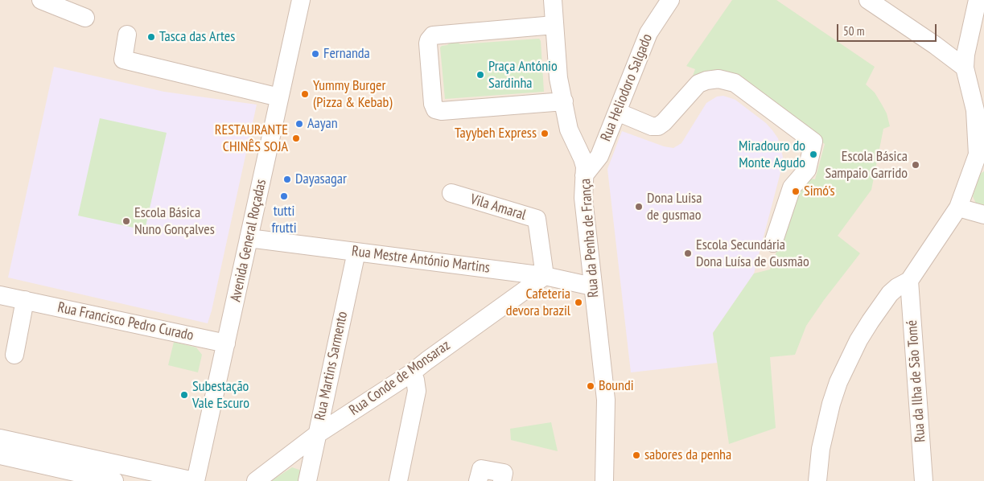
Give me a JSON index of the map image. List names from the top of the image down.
{
  "streets": {
    "street": [
      "Rua Heliodoro Salgado",
      "Vila Amaral",
      "Rua da Penha de França",
      "Avenida General Roçadas",
      "Rua Mestre António Martins",
      "Rua Francisco Pedro Curado",
      "Rua Martins Sarmento",
      "Rua Conde de Monsaraz",
      "Rua da Ilha de São Tomé"
    ]
  },
  "crossings": [
    ["Rua Heliodoro Salgado", "Rua da Penha de França"],
    ["Vila Amaral", "Rua Mestre António Martins"],
    ["Vila Amaral", "Rua Conde de Monsaraz"],
    ["Rua da Penha de França", "Rua Mestre António Martins"],
    ["Avenida General Roçadas", "Rua Mestre António Martins"],
    ["Avenida General Roçadas", "Rua Francisco Pedro Curado"],
    ["Rua Mestre António Martins", "Rua Martins Sarmento"],
    ["Rua Mestre António Martins", "Rua Conde de Monsaraz"],
    ["Rua Martins Sarmento", "Rua Conde de Monsaraz"]
  ],
  "places": [
    "Tasca das Artes",
    "Fernanda",
    "Praça António Sardinha",
    "Yummy Burger (Pizza & Kebab)",
    "Aayan",
    "Tayybeh Express",
    "RESTAURANTE CHINÊS SOJA",
    "Miradouro do Monte Agudo",
    "Escola Básica Sampaio Garrido",
    "Dayasagar",
    "Simó's",
    "tutti frutti",
    "Dona Luisa de gusmao",
    "Escola Básica Nuno Gonçalves",
    "Escola Secundária Dona Luísa de Gusmão",
    "Cafeteria devora brazil",
    "Boundi",
    "Subestação Vale Escuro",
    "sabores da penha"
  ],
  "scale_bar": "50 m"
}
